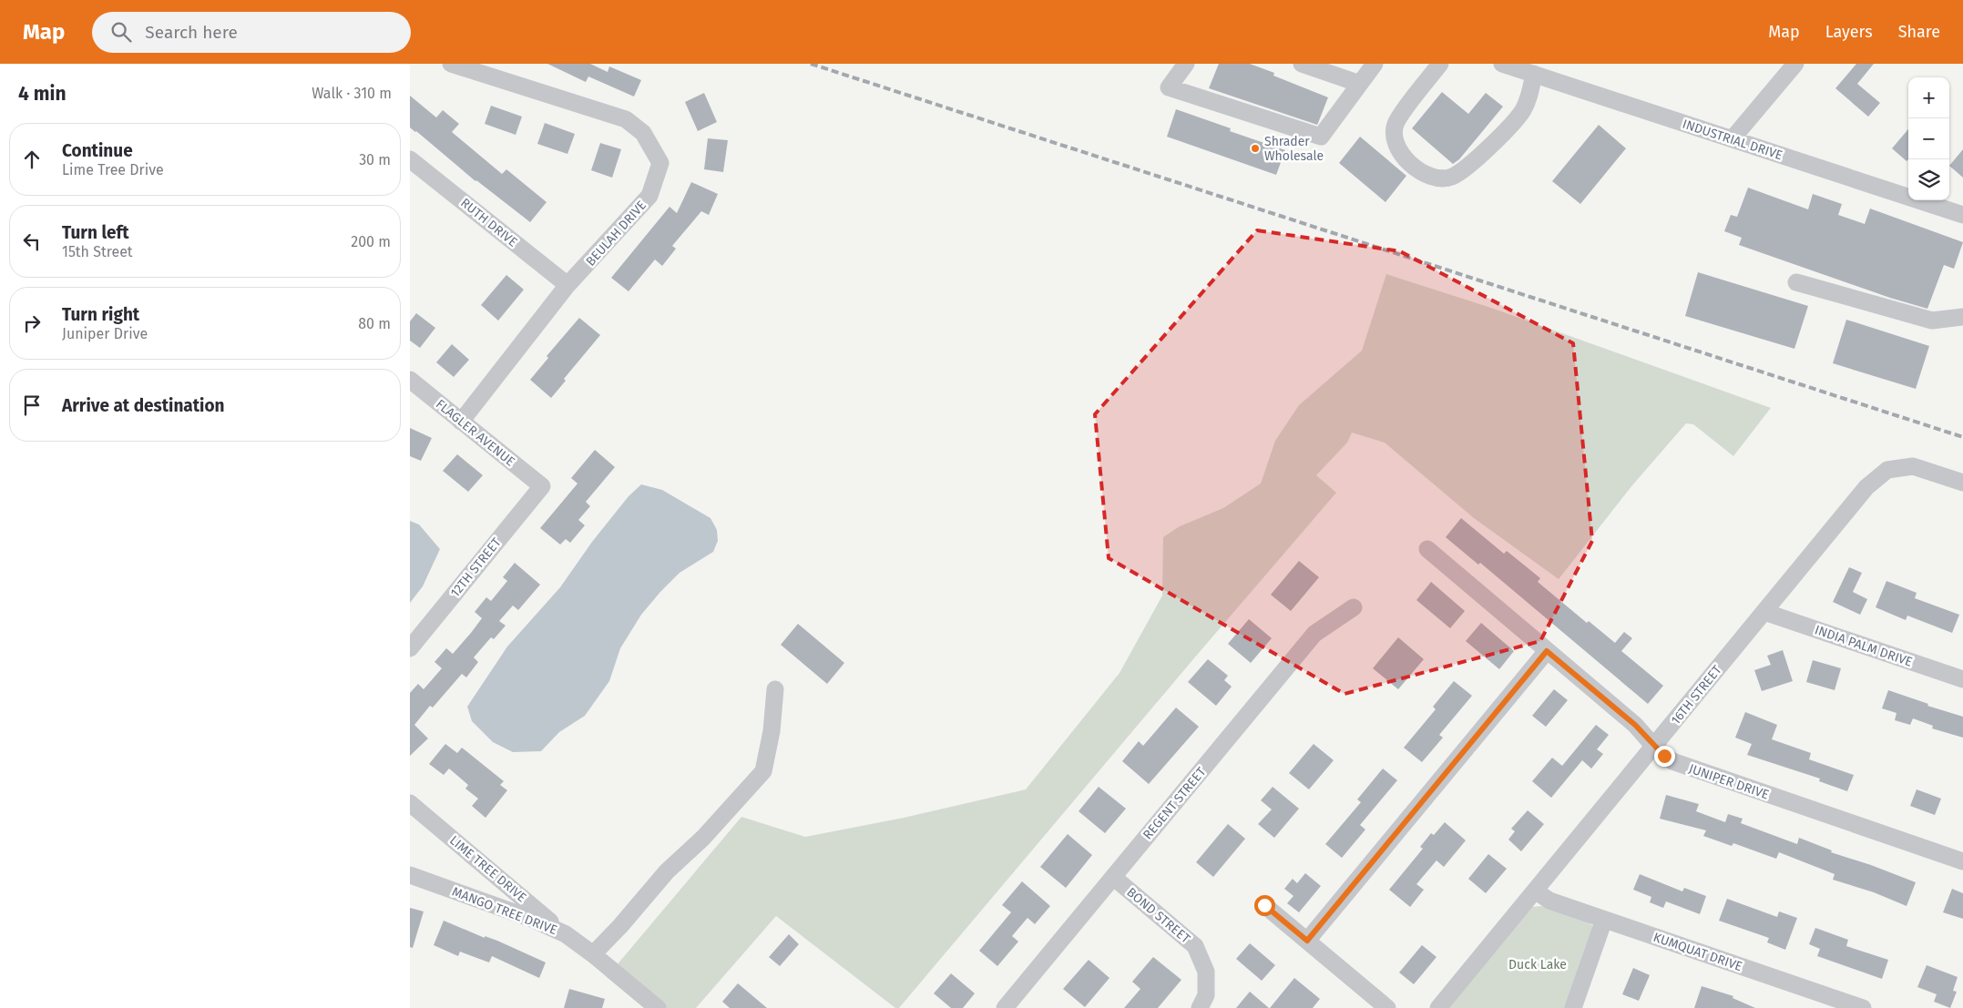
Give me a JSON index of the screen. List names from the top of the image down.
{
  "streets": {
    "street": [
      "INDUSTRIAL DRIVE",
      "RUTH DRIVE",
      "BEULAH DRIVE",
      "FLAGLER AVENUE",
      "12TH STREET",
      "INDIA PALM DRIVE",
      "16TH STREET",
      "JUNIPER DRIVE",
      "REGENT STREET",
      "LIME TREE DRIVE",
      "MANGO TREE DRIVE",
      "BOND STREET",
      "KUMQUAT DRIVE"
    ]
  },
  "crossings": [
    ["RUTH DRIVE", "BEULAH DRIVE"],
    ["BEULAH DRIVE", "FLAGLER AVENUE"],
    ["FLAGLER AVENUE", "12TH STREET"],
    ["INDIA PALM DRIVE", "16TH STREET"],
    ["16TH STREET", "JUNIPER DRIVE"],
    ["16TH STREET", "KUMQUAT DRIVE"],
    ["REGENT STREET", "BOND STREET"],
    ["LIME TREE DRIVE", "MANGO TREE DRIVE"]
  ],
  "parks": ["Duck Lake"],
  "places": ["Shrader Wholesale"],
  "page": {
    "header": "Map",
    "search": "Search here",
    "nav": ["Map", "Layers", "Share"],
    "heading": ["4 min", "Walk · 310 m"],
    "map_buttons": ["+", "−"],
    "list": [
      ["Continue", "Lime Tree Drive", "30 m"],
      ["Turn left", "15th Street", "200 m"],
      ["Turn right", "Juniper Drive", "80 m"],
      "Arrive at destination"
    ]
  }
}
